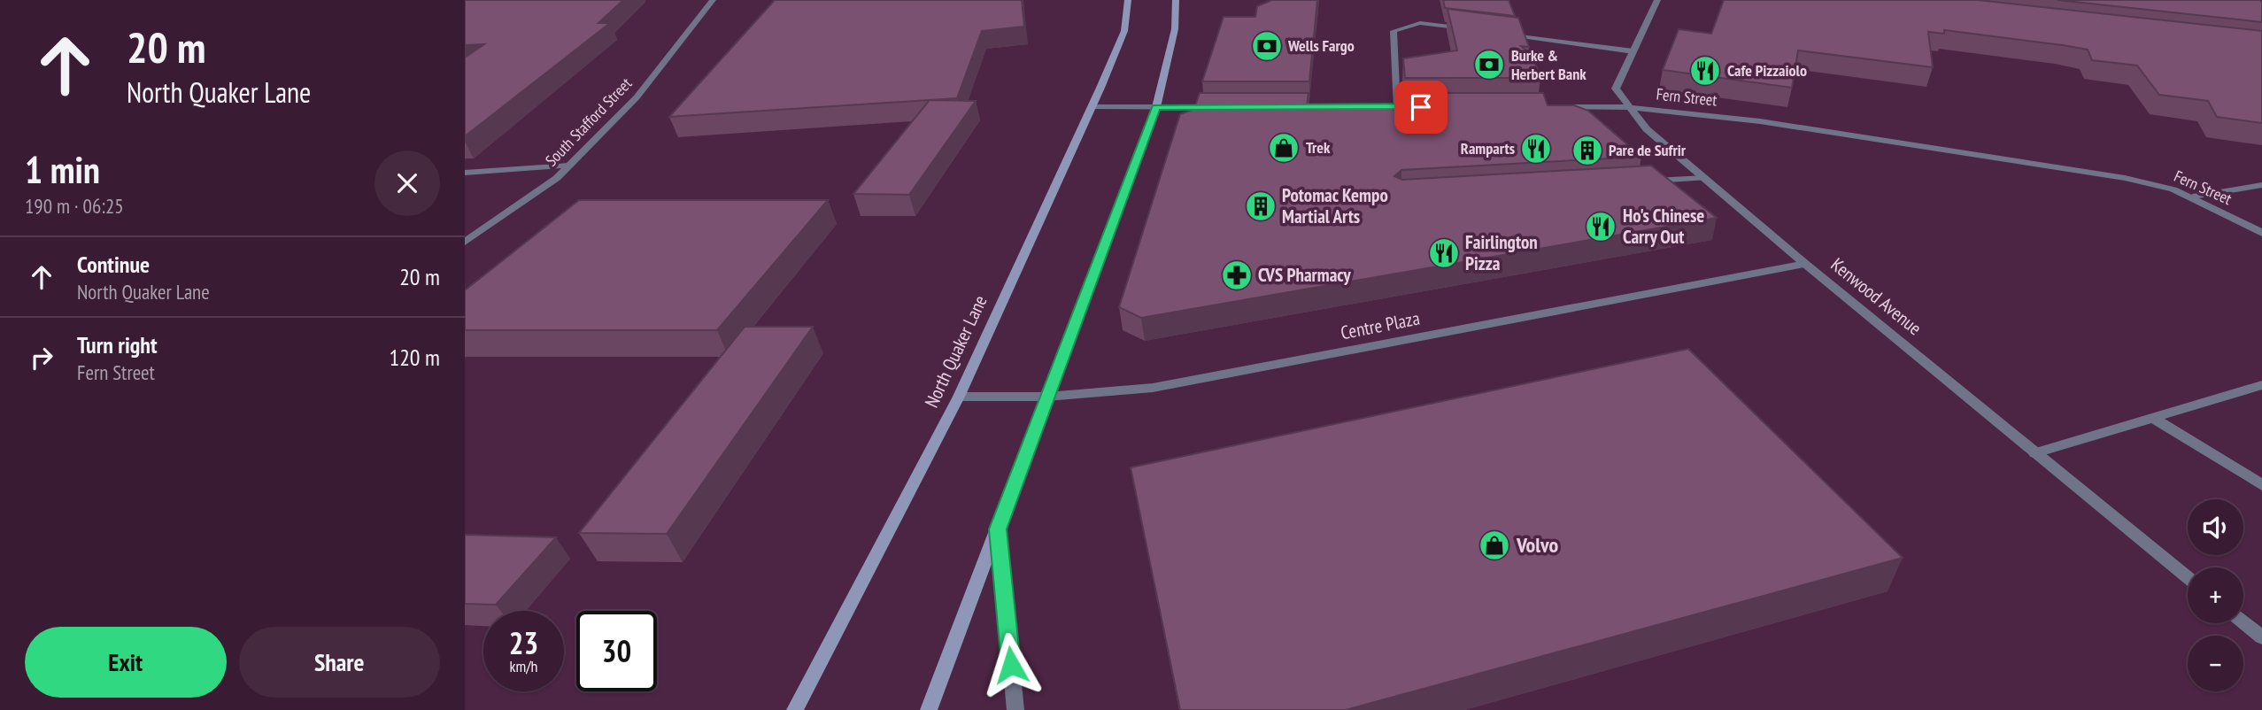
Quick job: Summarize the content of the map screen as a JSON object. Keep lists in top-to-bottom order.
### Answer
{
  "streets": {
    "main road": ["North Quaker Lane"],
    "street": [
      "Fern Street",
      "South Stafford Street",
      "Kenwood Avenue",
      "Centre Plaza"
    ]
  },
  "crossings": [
    ["Fern Street", "Kenwood Avenue"],
    ["Kenwood Avenue", "Centre Plaza"],
    ["Centre Plaza", "North Quaker Lane"]
  ],
  "places": {
    "bank": ["Wells Fargo", "Burke & Herbert Bank"],
    "restaurant": [
      "Cafe Pizzaiolo",
      "Ramparts",
      "Ho's Chinese Carry Out",
      "Fairlington Pizza"
    ],
    "shop": ["Trek", "Volvo"],
    "building": ["Pare de Sufrir", "Potomac Kempo Martial Arts"],
    "pharmacy": ["CVS Pharmacy"]
  },
  "page": {
    "turn": ["20 m", "North Quaker Lane"],
    "heading": ["1 min", "190 m · 06:25"],
    "list": [
      {
        "name": "Continue",
        "note": "North Quaker Lane",
        "value": "20 m"
      },
      {
        "name": "Turn right",
        "note": "Fern Street",
        "value": "120 m"
      }
    ],
    "map_buttons": ["+", "−"],
    "speed": "23 km/h",
    "limit": "30",
    "buttons": ["Exit", "Share"]
  }
}
